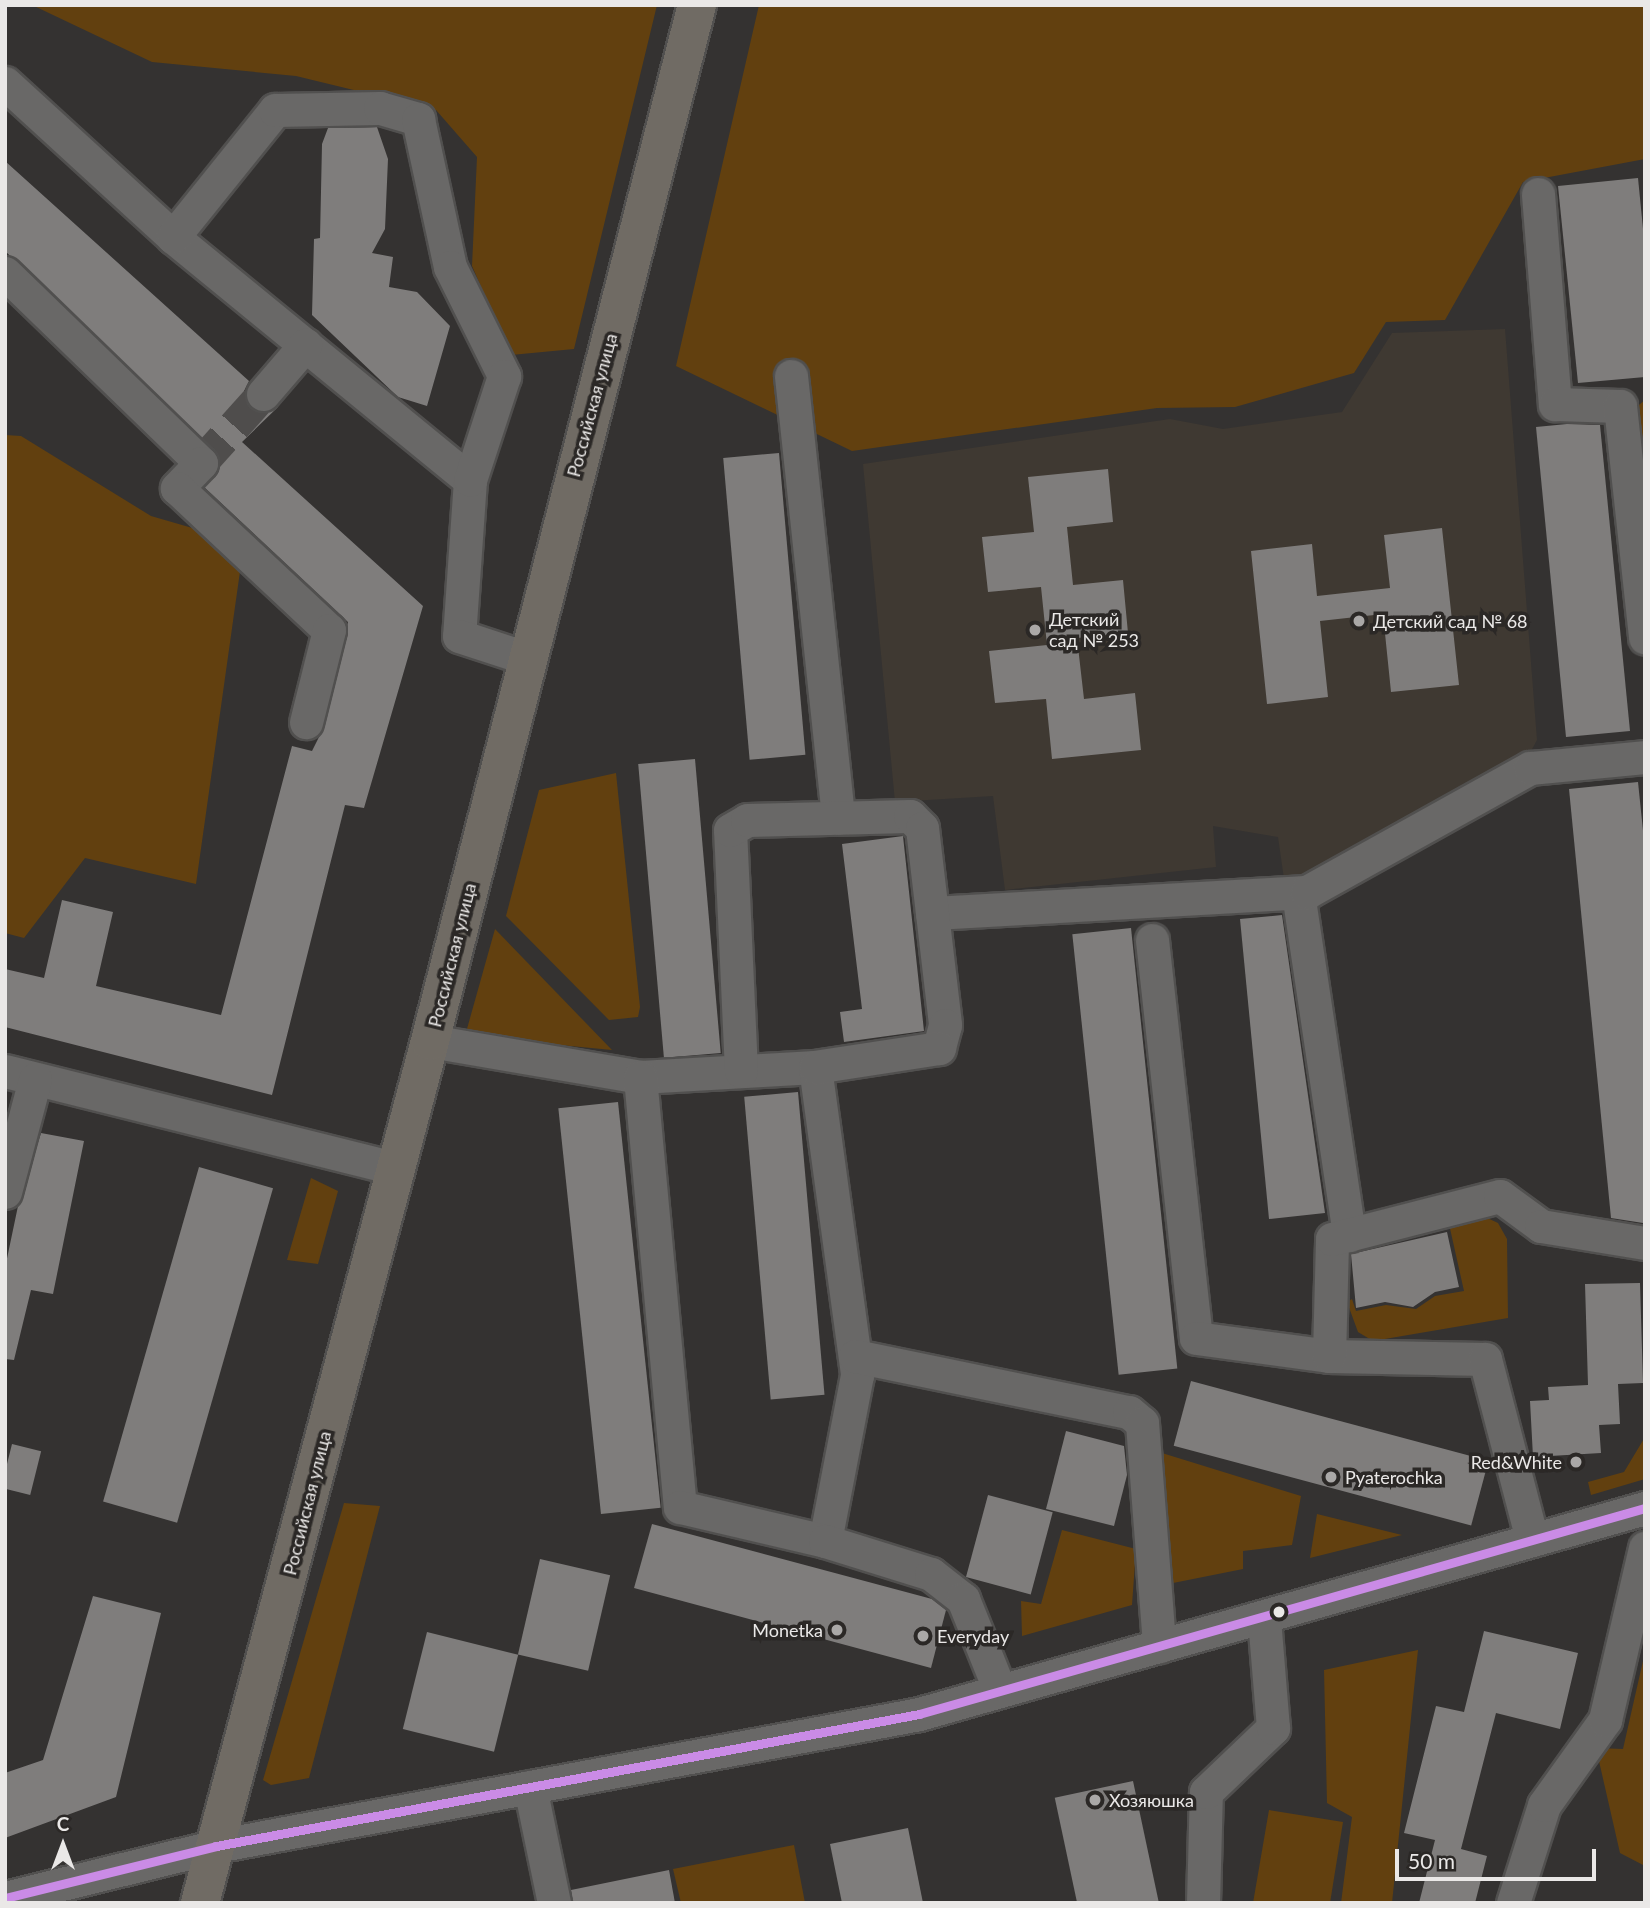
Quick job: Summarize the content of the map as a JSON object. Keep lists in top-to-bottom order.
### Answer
{
  "streets": {
    "main road": ["Российская улица"]
  },
  "places": [
    "Детский сад № 68",
    "Детский сад № 253",
    "Red&White",
    "Pyaterochka",
    "Monetka",
    "Everyday",
    "Хозяюшка"
  ],
  "scale_bar": "50 m",
  "north": "top"
}
